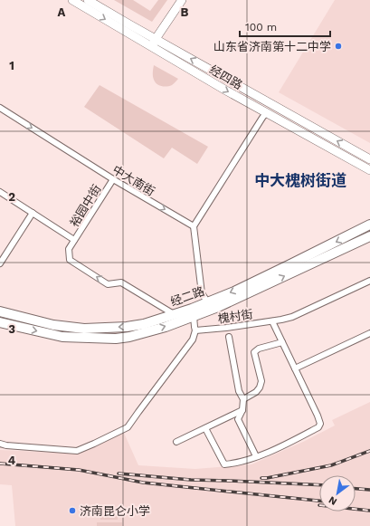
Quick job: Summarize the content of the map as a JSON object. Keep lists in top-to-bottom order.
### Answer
{
  "streets": {
    "main road": ["经四路", "经二路"],
    "street": ["中大南街", "裕园中街", "槐村街"]
  },
  "crossings": [
    ["中大南街", "裕园中街"]
  ],
  "one_way": ["中大南街"],
  "districts": ["中大槐树街道"],
  "places": ["山东省济南第十二中学", "济南昆仑小学"],
  "scale_bar": "100 m",
  "north": "bottom left",
  "grid": {
    "columns": ["A", "B"],
    "rows": [
      "1",
      "2",
      "3",
      "4"
    ]
  }
}
